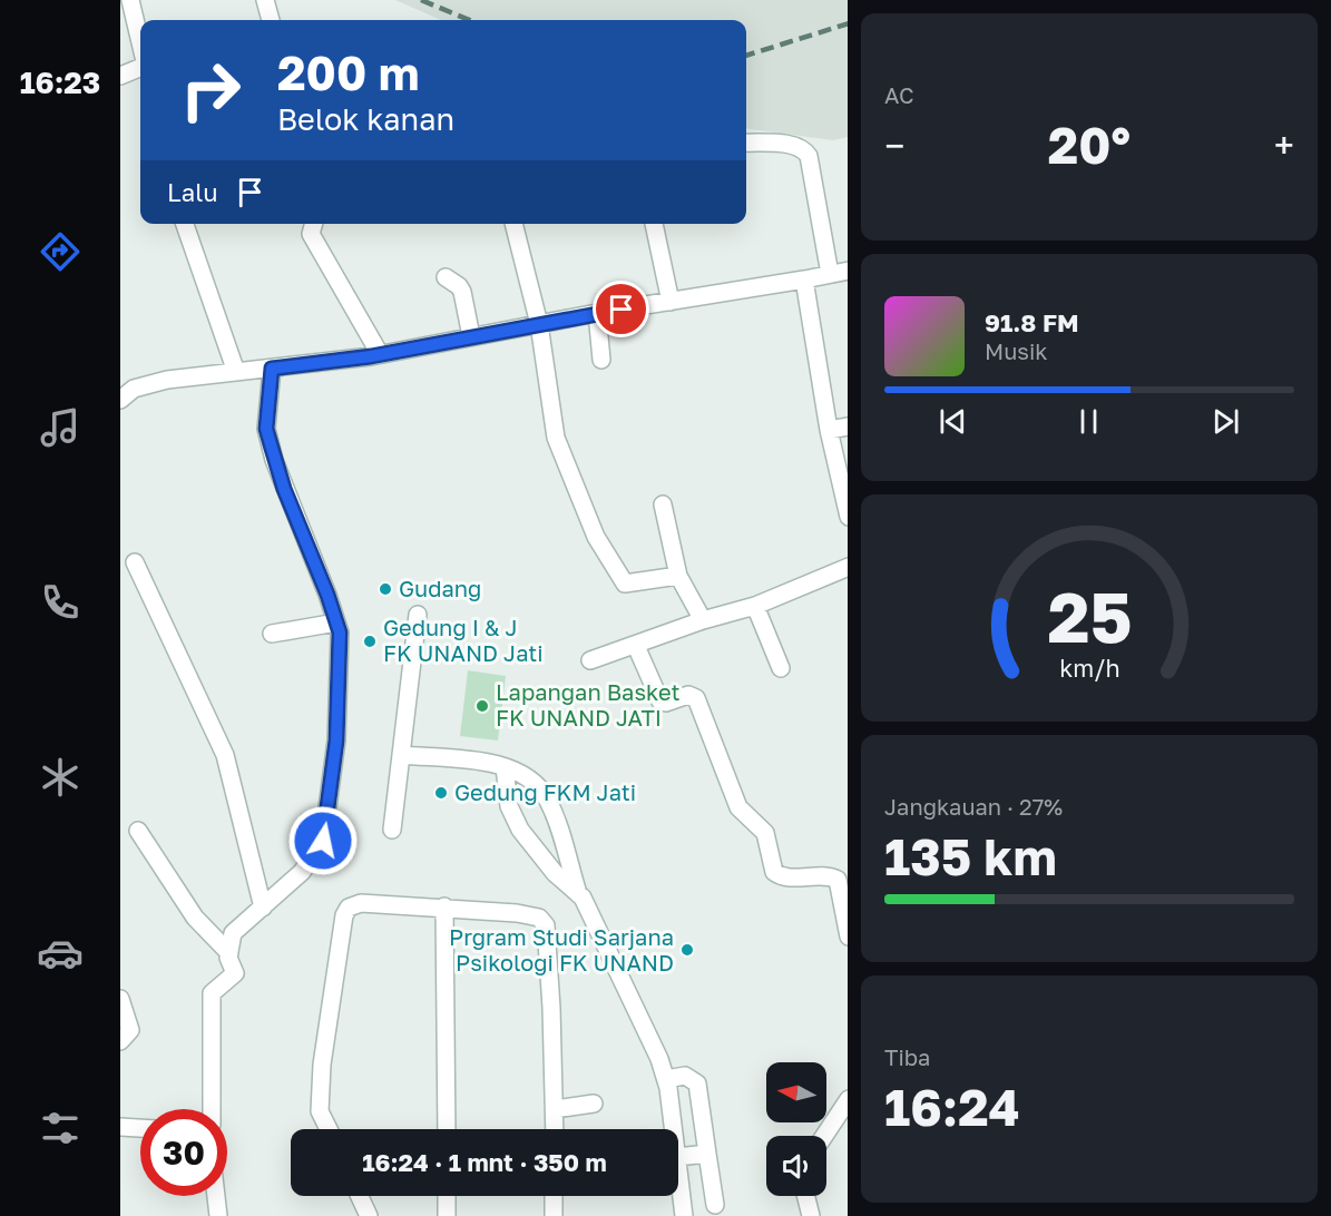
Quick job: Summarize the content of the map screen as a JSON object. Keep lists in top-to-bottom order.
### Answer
{
  "places": [
    "Gudang",
    "Gedung I & J FK UNAND Jati",
    "Lapangan Basket FK UNAND JATI",
    "Gedung FKM Jati",
    "Prgram Studi Sarjana Psikologi FK UNAND"
  ],
  "north": "left",
  "page": {
    "tabs": "16:23",
    "tile": [
      "AC",
      ["Jangkauan · 27%", "135 km"],
      ["Tiba", "16:24"]
    ],
    "turn": ["200 m", "Belok kanan"],
    "heat": ["−", "20°", "+"],
    "then": "Lalu",
    "song": ["91.8 FM", "Musik"],
    "limit": "30",
    "trip": "16:24 · 1 mnt · 350 m",
    "gauge": ["25", "km/h"]
  }
}
